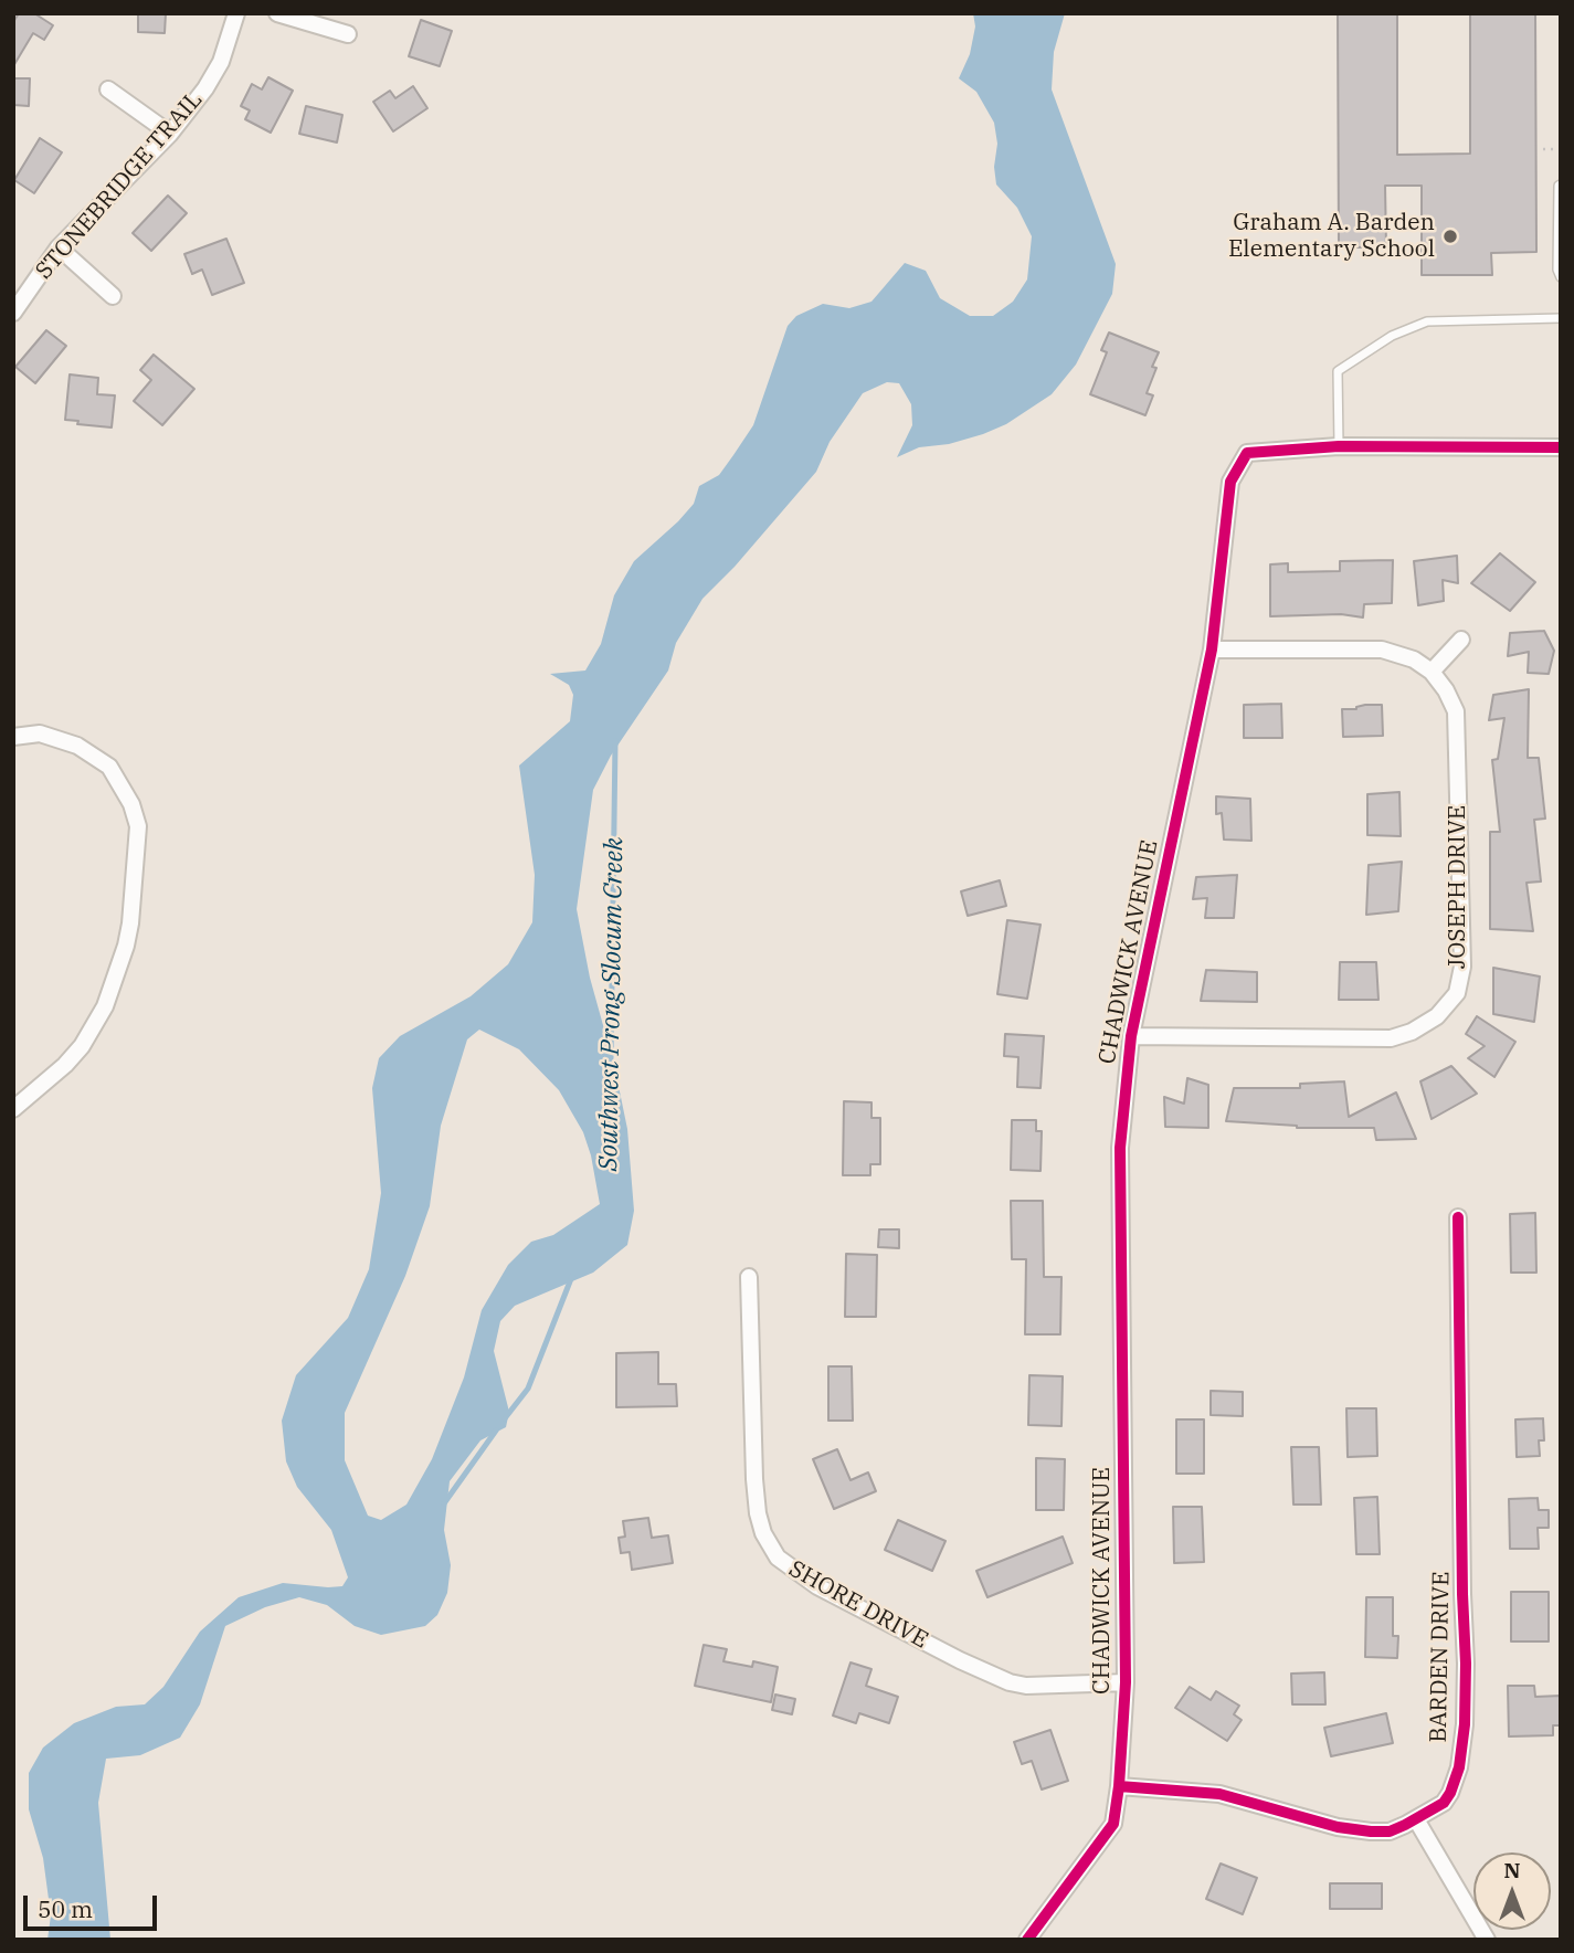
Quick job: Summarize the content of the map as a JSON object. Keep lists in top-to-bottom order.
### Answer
{
  "streets": {
    "street": [
      "STONEBRIDGE TRAIL",
      "JOSEPH DRIVE",
      "CHADWICK AVENUE",
      "SHORE DRIVE",
      "BARDEN DRIVE"
    ]
  },
  "crossings": [
    ["JOSEPH DRIVE", "CHADWICK AVENUE"],
    ["CHADWICK AVENUE", "SHORE DRIVE"],
    ["CHADWICK AVENUE", "BARDEN DRIVE"]
  ],
  "water": ["Southwest Prong Slocum Creek"],
  "places": ["Graham A. Barden Elementary School"],
  "scale_bar": "50 m",
  "north": "top"
}
